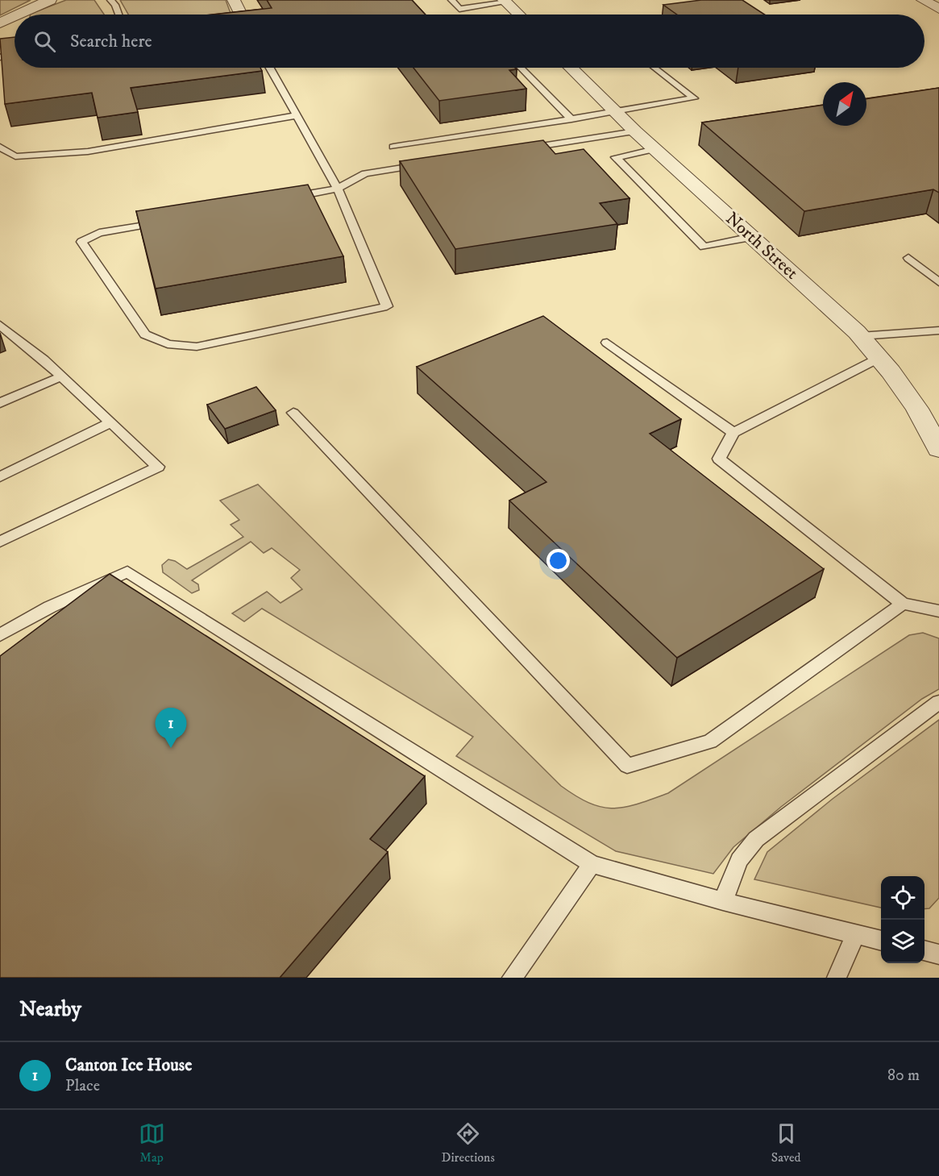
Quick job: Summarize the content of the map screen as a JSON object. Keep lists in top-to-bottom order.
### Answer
{
  "streets": {
    "street": ["North Street"]
  },
  "north": "top right",
  "page": {
    "search": "Search here",
    "pins": "1",
    "heading": "Nearby",
    "list": [
      {
        "mark": "1",
        "name": "Canton Ice House",
        "note": "Place",
        "value": "80 m"
      }
    ],
    "nav": ["Map", "Directions", "Saved"]
  }
}
